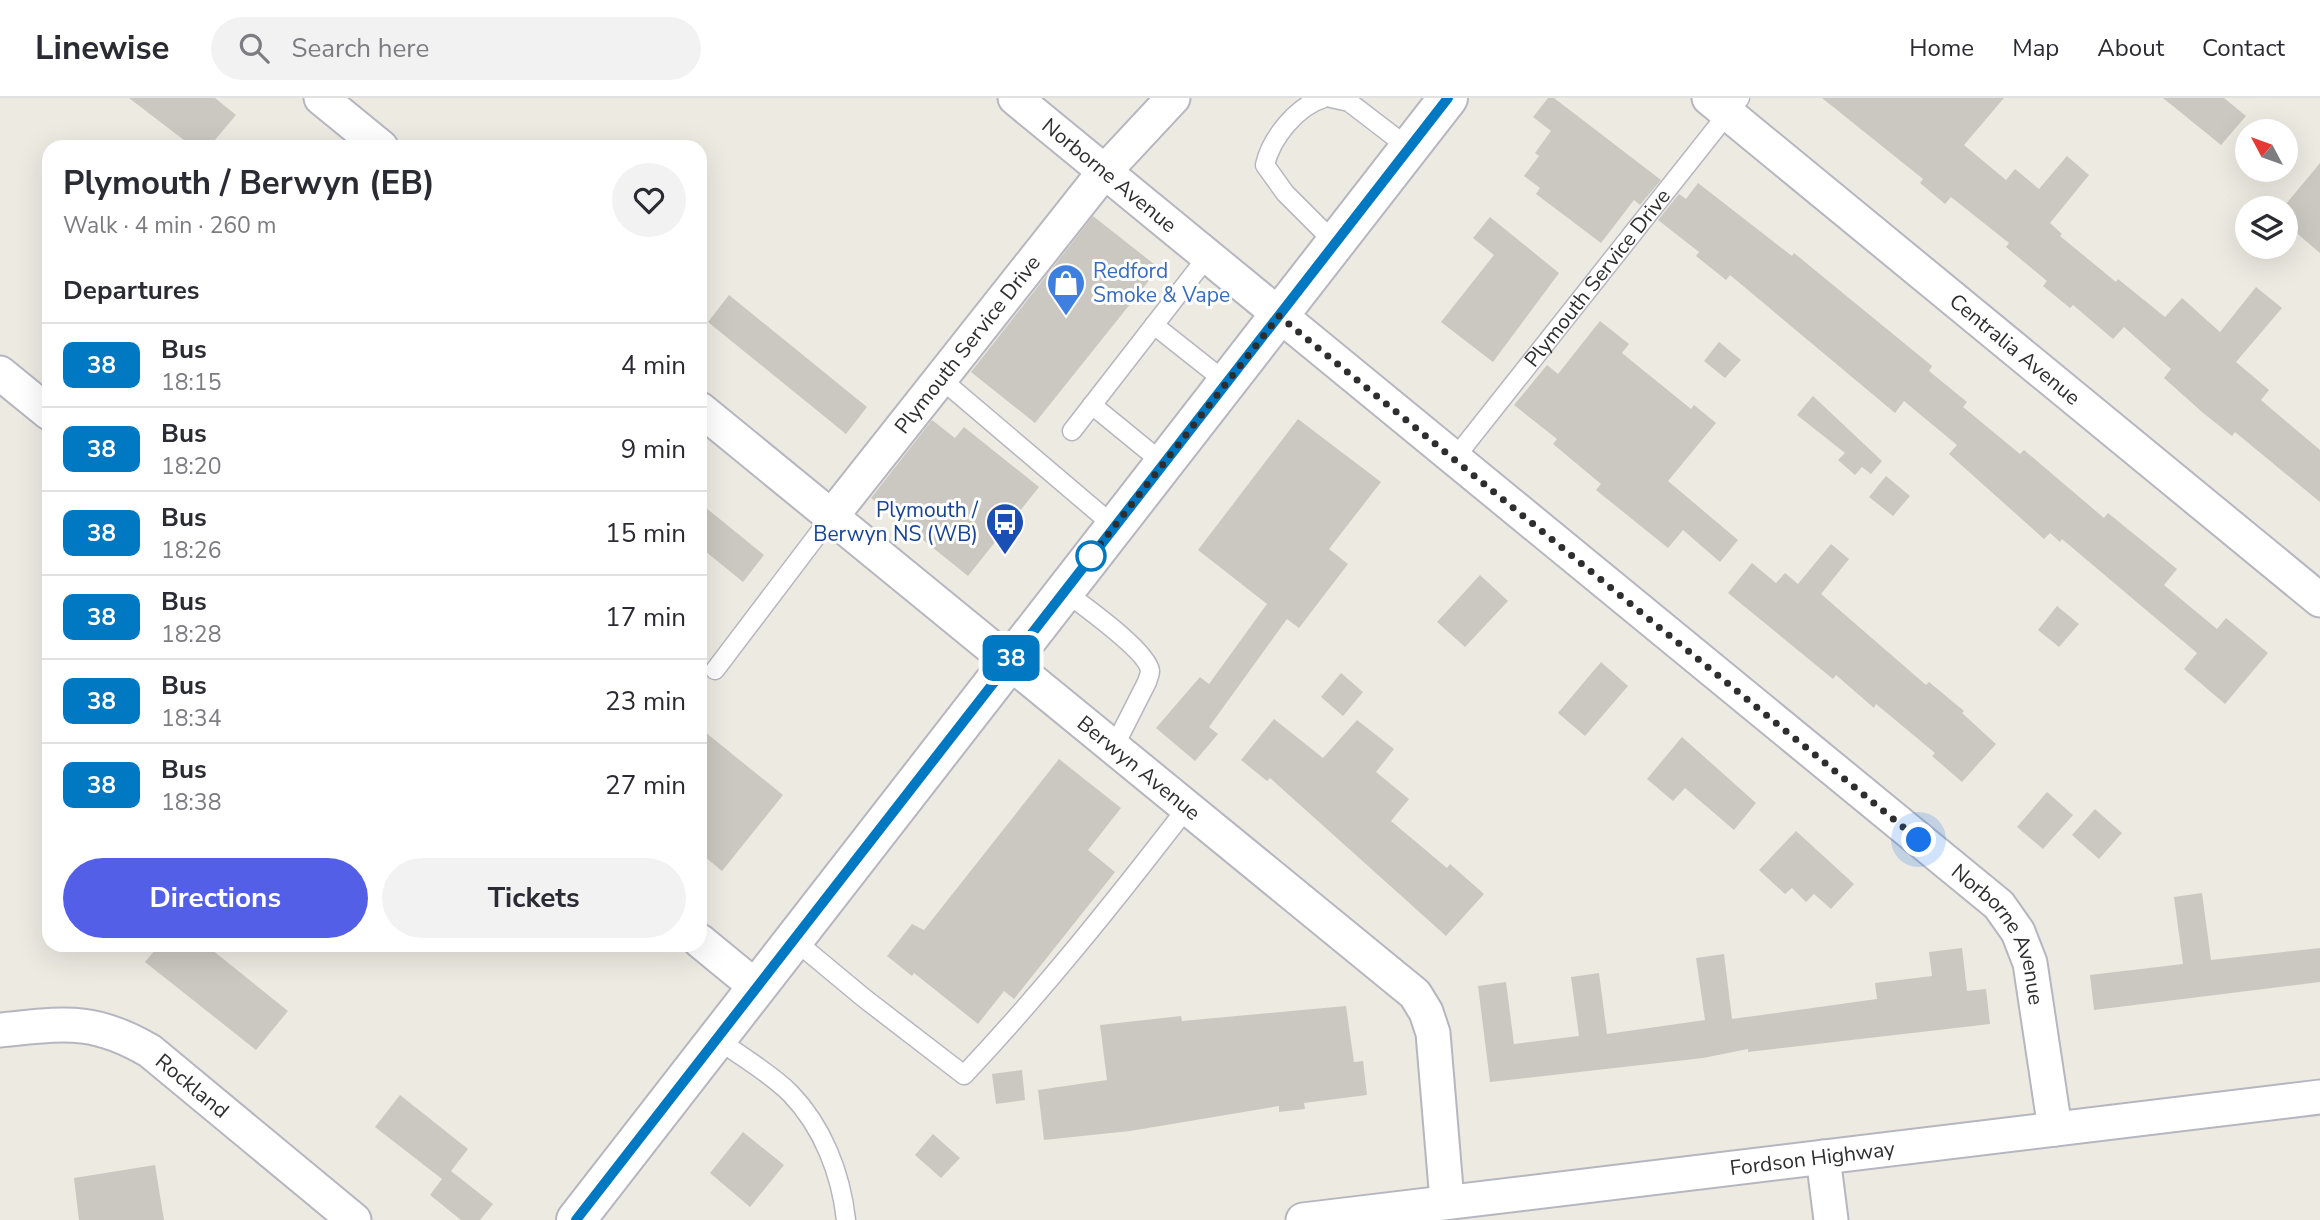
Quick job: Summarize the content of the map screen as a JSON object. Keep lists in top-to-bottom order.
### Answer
{
  "streets": {
    "street": [
      "Norborne Avenue",
      "Plymouth Service Drive",
      "Centralia Avenue",
      "Berwyn Avenue",
      "Rockland",
      "Fordson Highway"
    ]
  },
  "crossings": [
    ["Norborne Avenue", "Plymouth Service Drive"],
    ["Norborne Avenue", "Fordson Highway"],
    ["Plymouth Service Drive", "Centralia Avenue"],
    ["Plymouth Service Drive", "Berwyn Avenue"],
    ["Berwyn Avenue", "Fordson Highway"]
  ],
  "places": {
    "shop": ["Redford Smoke & Vape"],
    "bus stop": ["Plymouth / Berwyn NS (WB)"]
  },
  "lines": ["bus line 38"],
  "north": "top left",
  "page": {
    "header": "Linewise",
    "search": "Search here",
    "nav": [
      "Home",
      "Map",
      "About",
      "Contact"
    ],
    "on_map": "38",
    "heading": [
      ["Plymouth / Berwyn (EB)", "Walk · 4 min · 260 m"],
      "Departures"
    ],
    "list": [
      {
        "mark": "38",
        "name": "Bus",
        "note": "18:15",
        "value": "4 min"
      },
      {
        "mark": "38",
        "name": "Bus",
        "note": "18:20",
        "value": "9 min"
      },
      {
        "mark": "38",
        "name": "Bus",
        "note": "18:26",
        "value": "15 min"
      },
      {
        "mark": "38",
        "name": "Bus",
        "note": "18:28",
        "value": "17 min"
      },
      {
        "mark": "38",
        "name": "Bus",
        "note": "18:34",
        "value": "23 min"
      },
      {
        "mark": "38",
        "name": "Bus",
        "note": "18:38",
        "value": "27 min"
      }
    ],
    "buttons": ["Directions", "Tickets"]
  }
}
